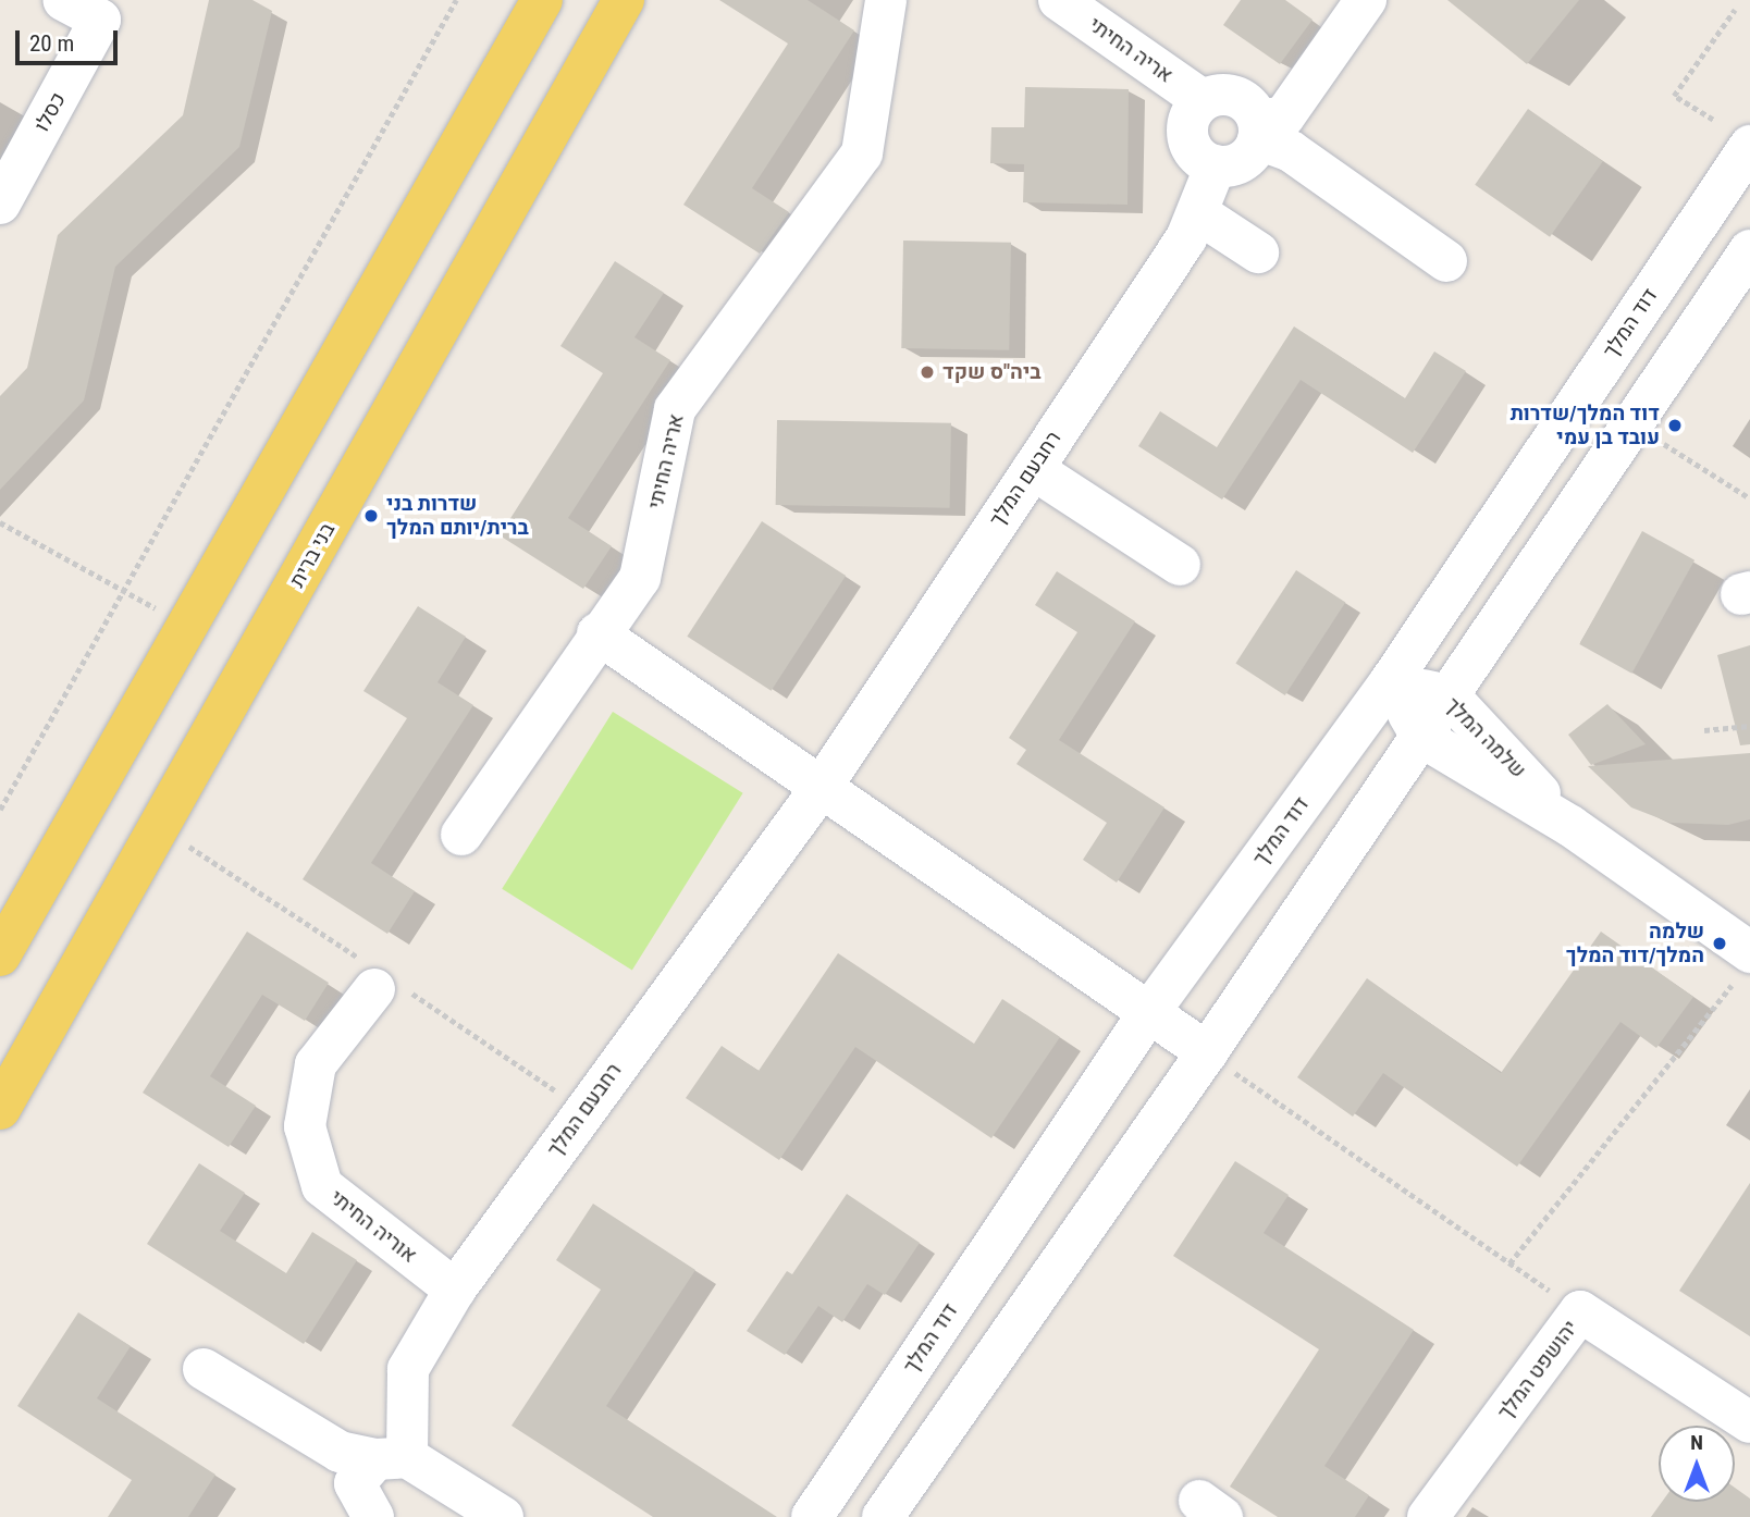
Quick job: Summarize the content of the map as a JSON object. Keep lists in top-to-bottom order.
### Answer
{
  "streets": {
    "main road": ["בני ברית"],
    "street": [
      "אריה החיתי",
      "כסלו",
      "דוד המלך",
      "רחבעם המלך",
      "שלמה המלך",
      "אוריה החיתי",
      "יהושפט המלך"
    ]
  },
  "crossings": [
    ["אריה החיתי", "רחבעם המלך"],
    ["דוד המלך", "שלמה המלך"],
    ["רחבעם המלך", "אוריה החיתי"]
  ],
  "places": [
    "ביה\"ס שקד",
    "דוד המלך/שדרות עובד בן עמי",
    "שדרות בני ברית/יותם המלך",
    "שלמה המלך/דוד המלך"
  ],
  "scale_bar": "20 m",
  "north": "top"
}
